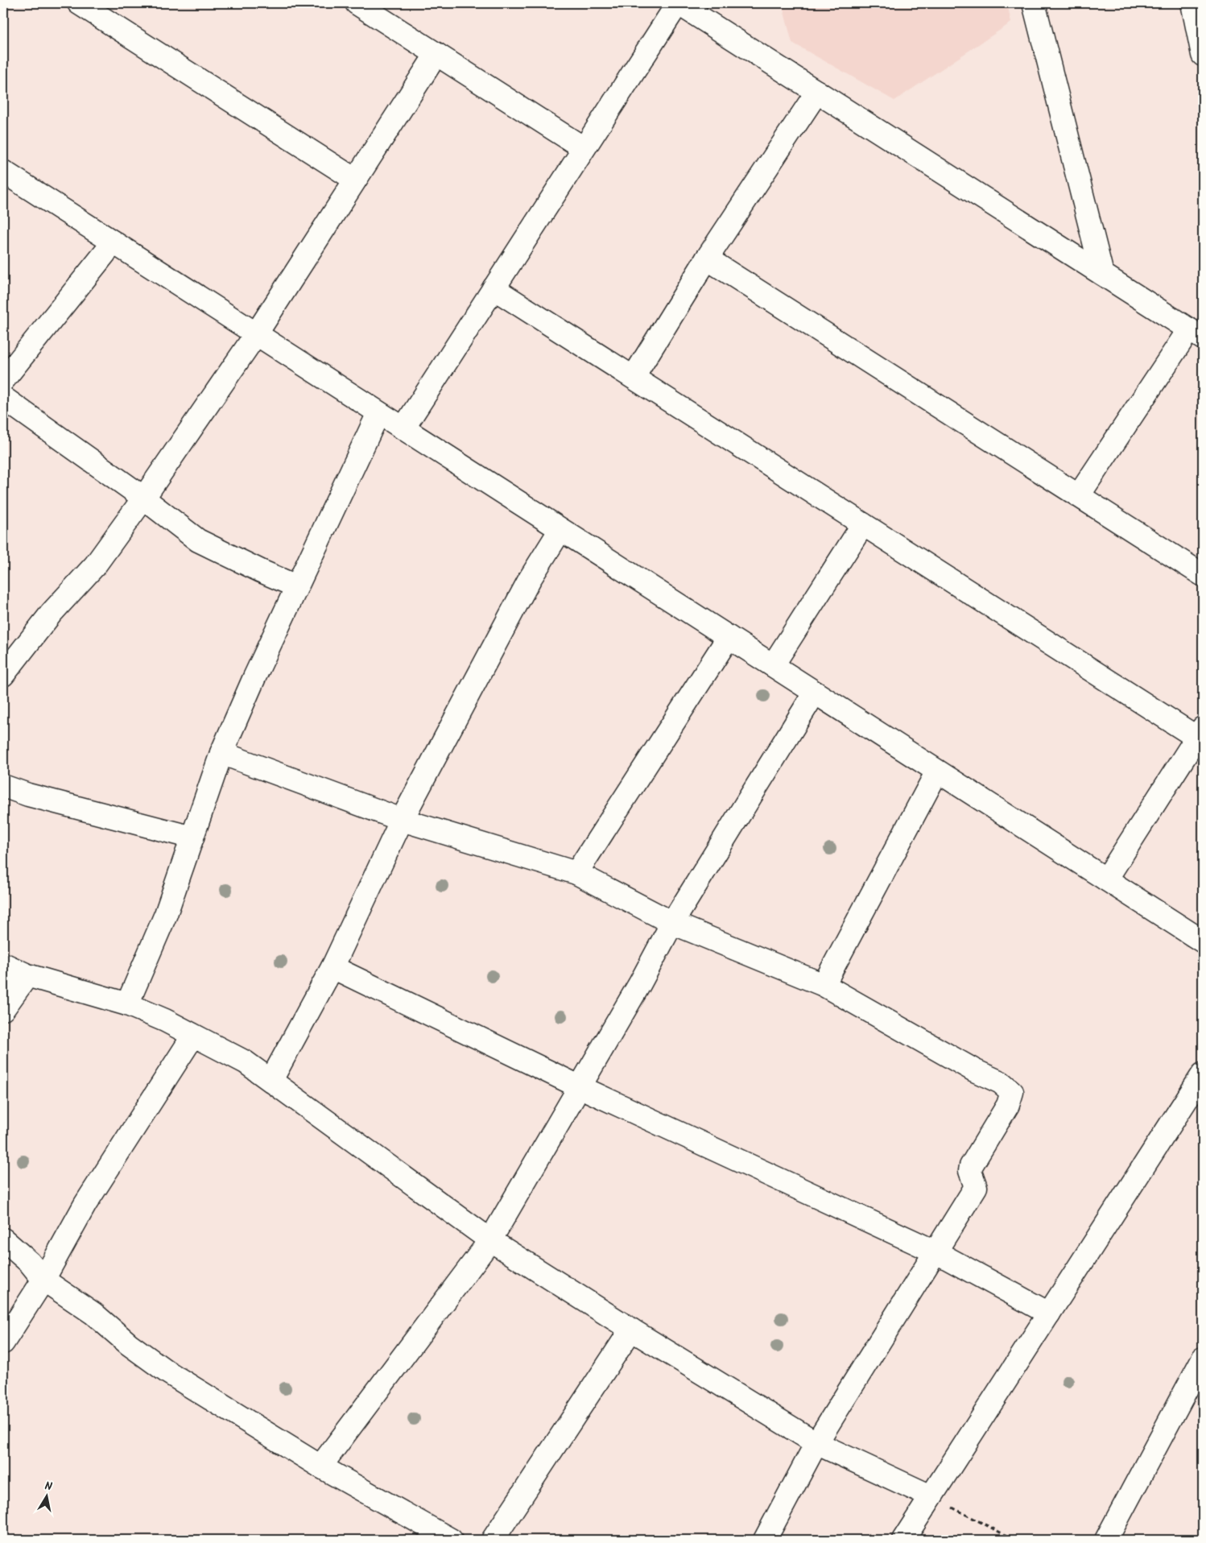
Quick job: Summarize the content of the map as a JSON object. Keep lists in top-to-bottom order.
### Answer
{
  "north": "top"
}
